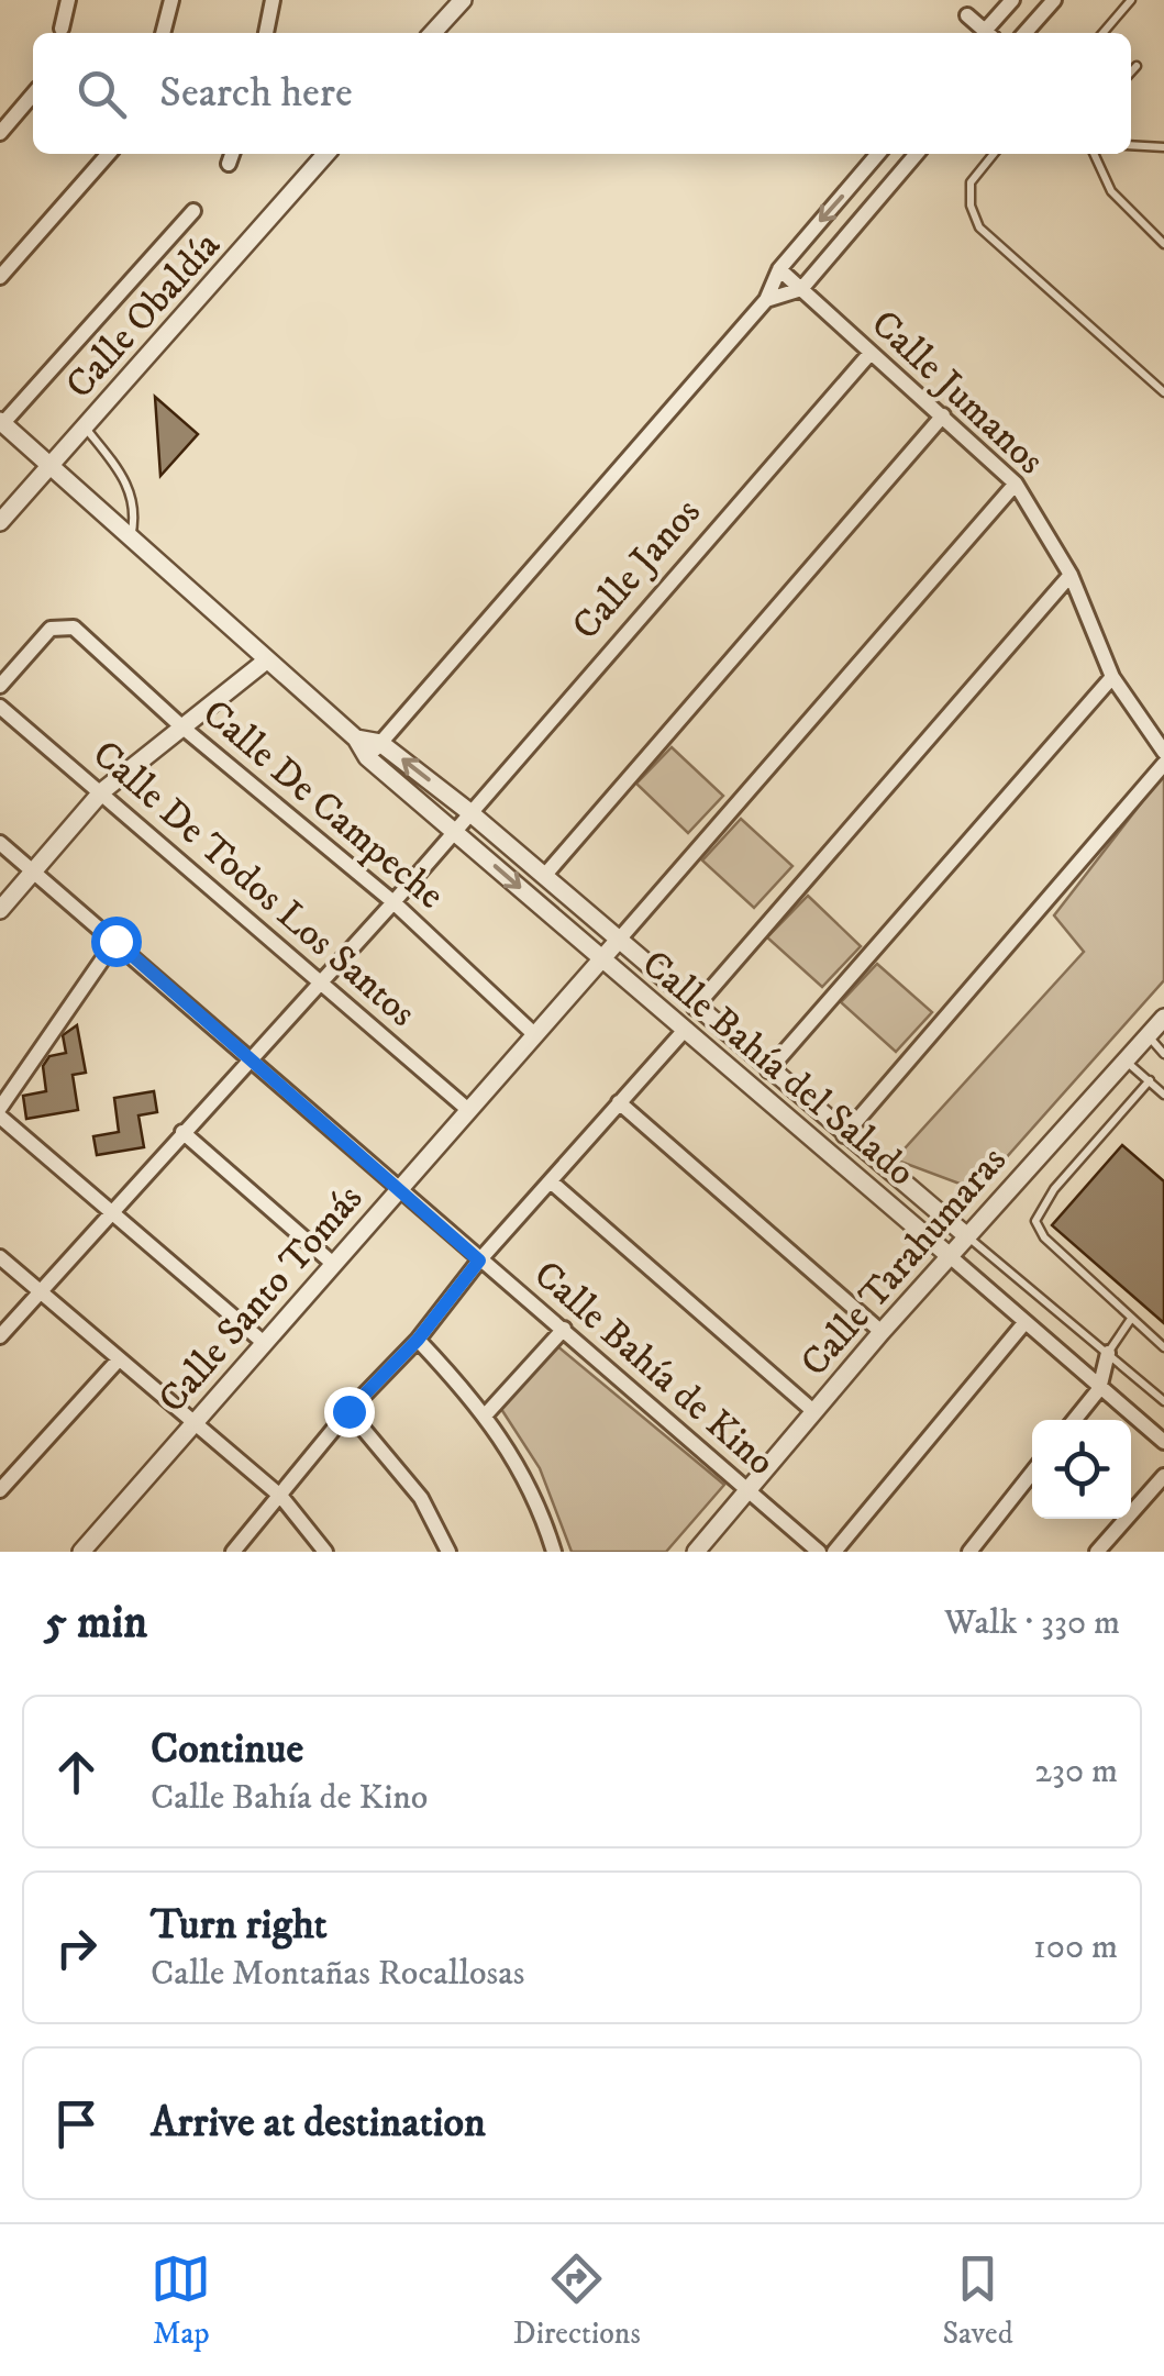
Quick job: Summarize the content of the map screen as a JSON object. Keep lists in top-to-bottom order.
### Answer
{
  "streets": {
    "street": [
      "Calle Obaldía",
      "Calle Jumanos",
      "Calle Janos",
      "Calle De Campeche",
      "Calle De Todos Los Santos",
      "Calle Bahía del Salado",
      "Calle Tarahumaras",
      "Calle Santo Tomás",
      "Calle Bahía de Kino"
    ]
  },
  "crossings": [
    ["Calle Obaldía", "Calle Bahía del Salado"],
    ["Calle Jumanos", "Calle Janos"],
    ["Calle Janos", "Calle De Campeche"],
    ["Calle Janos", "Calle De Todos Los Santos"],
    ["Calle Janos", "Calle Bahía del Salado"],
    ["Calle Janos", "Calle Bahía de Kino"],
    ["Calle De Campeche", "Calle Santo Tomás"],
    ["Calle De Todos Los Santos", "Calle Santo Tomás"],
    ["Calle Bahía del Salado", "Calle Tarahumaras"],
    ["Calle Bahía del Salado", "Calle Santo Tomás"],
    ["Calle Tarahumaras", "Calle Bahía de Kino"],
    ["Calle Santo Tomás", "Calle Bahía de Kino"]
  ],
  "page": {
    "search": "Search here",
    "heading": ["5 min", "Walk · 330 m"],
    "list": [
      ["Continue", "Calle Bahía de Kino", "230 m"],
      ["Turn right", "Calle Montañas Rocallosas", "100 m"],
      "Arrive at destination"
    ],
    "nav": ["Map", "Directions", "Saved"]
  }
}
